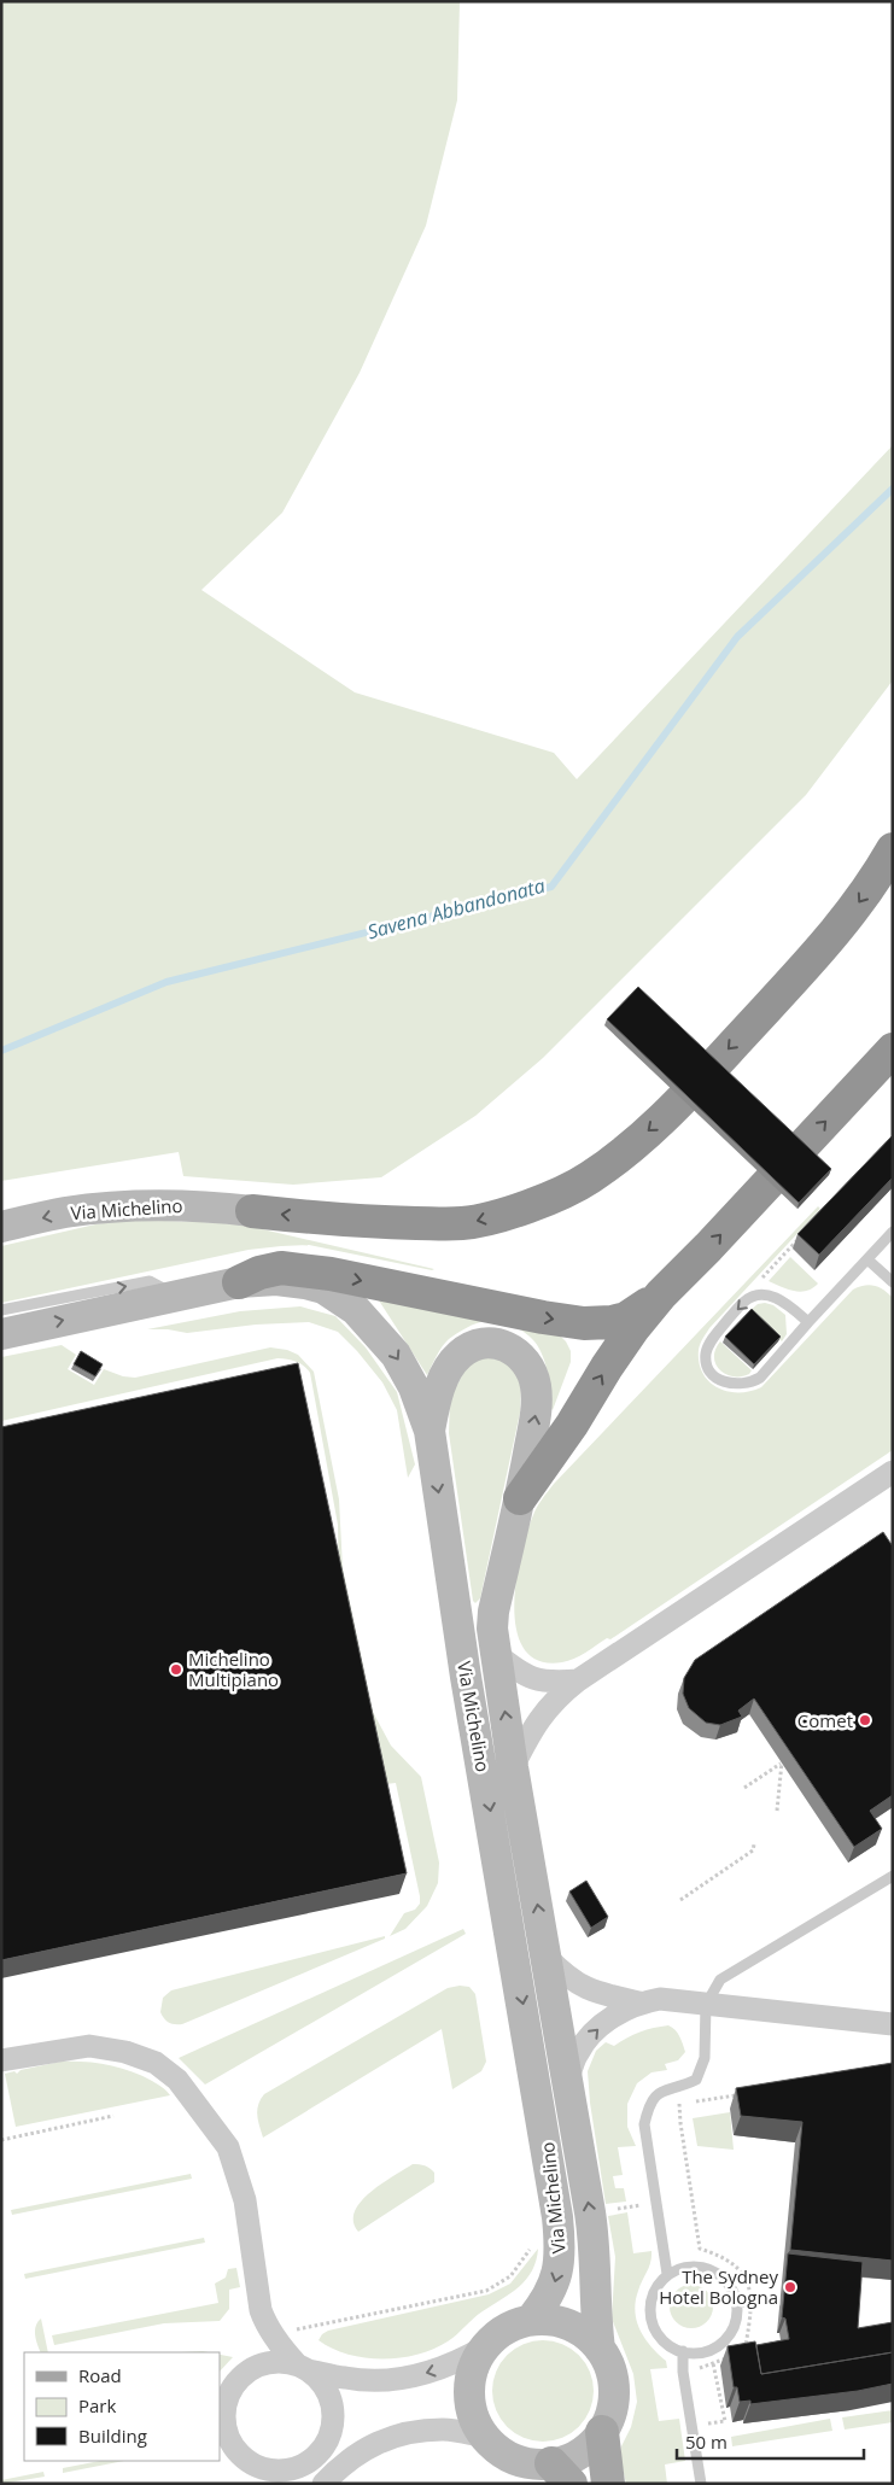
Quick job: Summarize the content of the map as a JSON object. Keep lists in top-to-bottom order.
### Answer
{
  "streets": {
    "street": ["Via Michelino"]
  },
  "water": ["Savena Abbandonata"],
  "places": ["Michelino Multipiano", "Comet", "The Sydney Hotel Bologna"],
  "legend": ["Road", "Park", "Building"],
  "scale_bar": "50 m"
}
